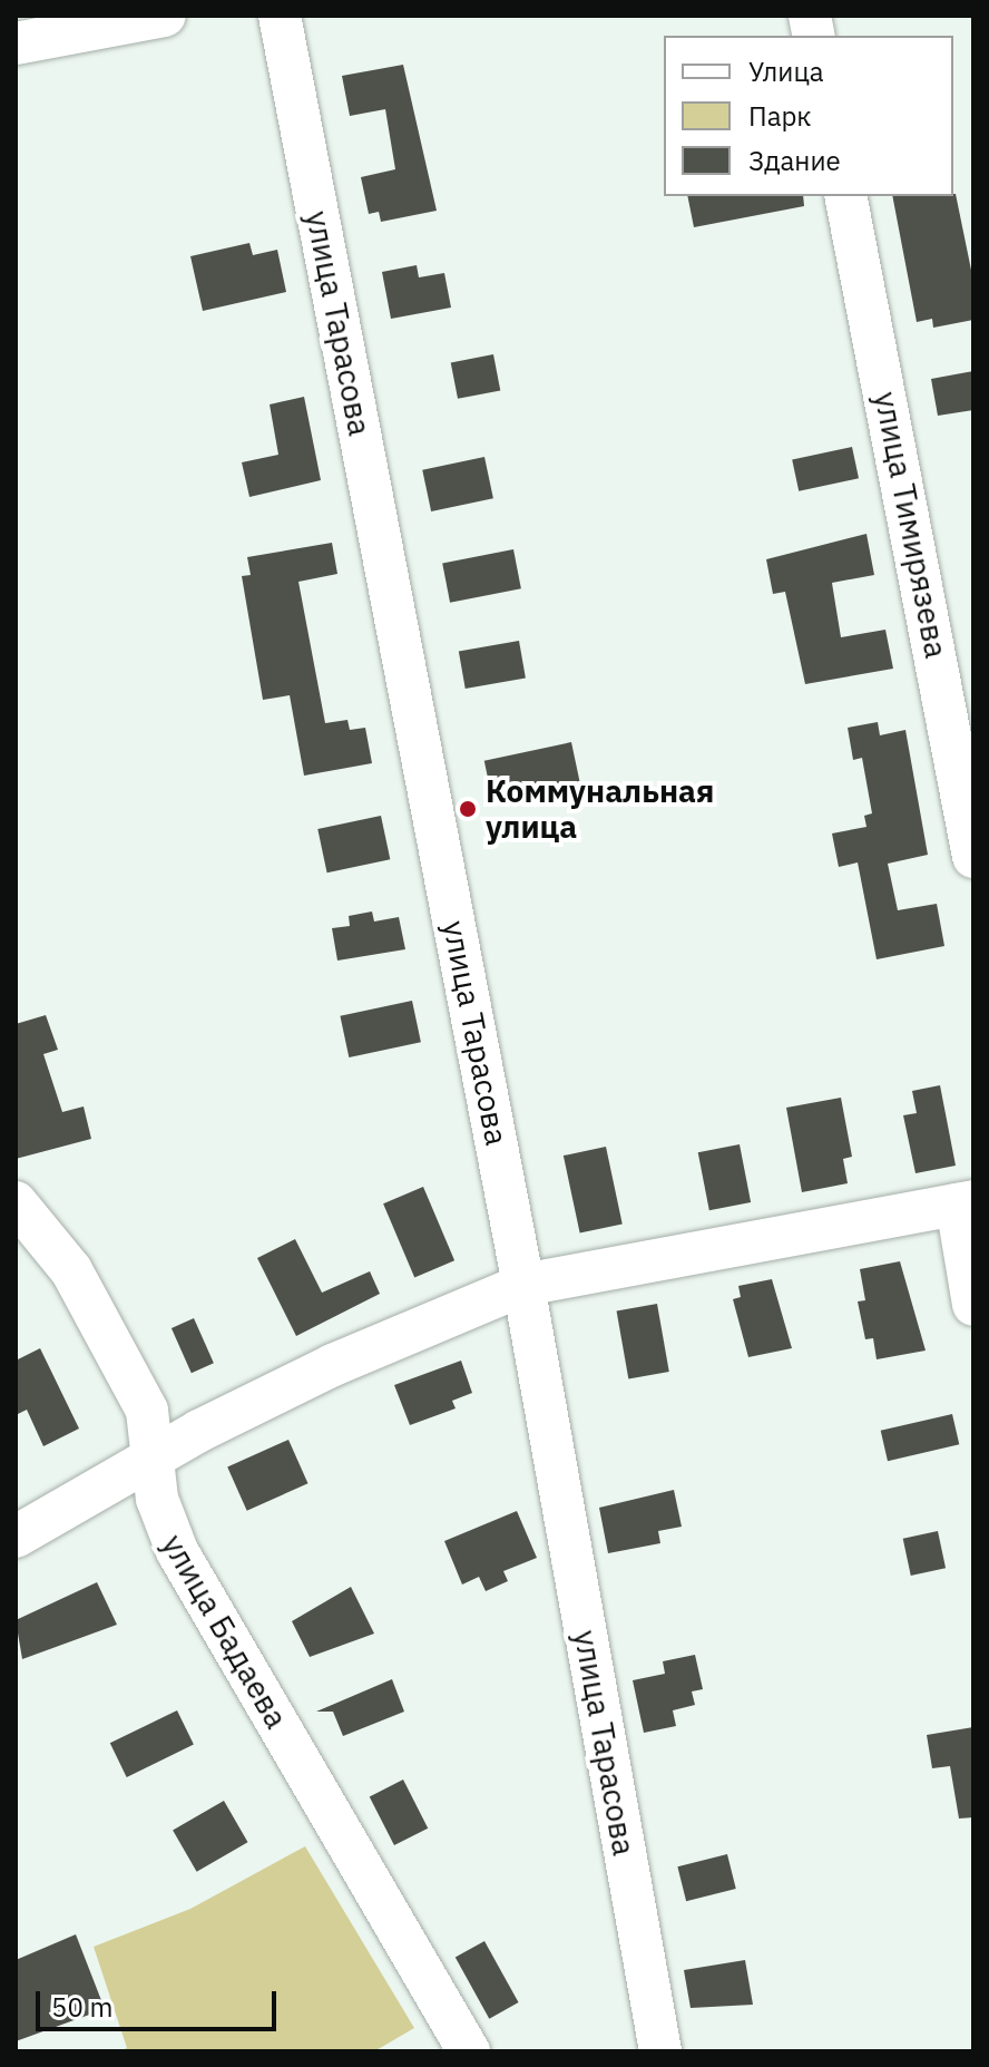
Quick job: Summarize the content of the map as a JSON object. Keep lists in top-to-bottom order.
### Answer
{
  "streets": {
    "street": ["улица Тарасова", "улица Тимирязева", "улица Бадаева"]
  },
  "places": ["Коммунальная улица"],
  "legend": ["Улица", "Парк", "Здание"],
  "scale_bar": "50 m"
}
